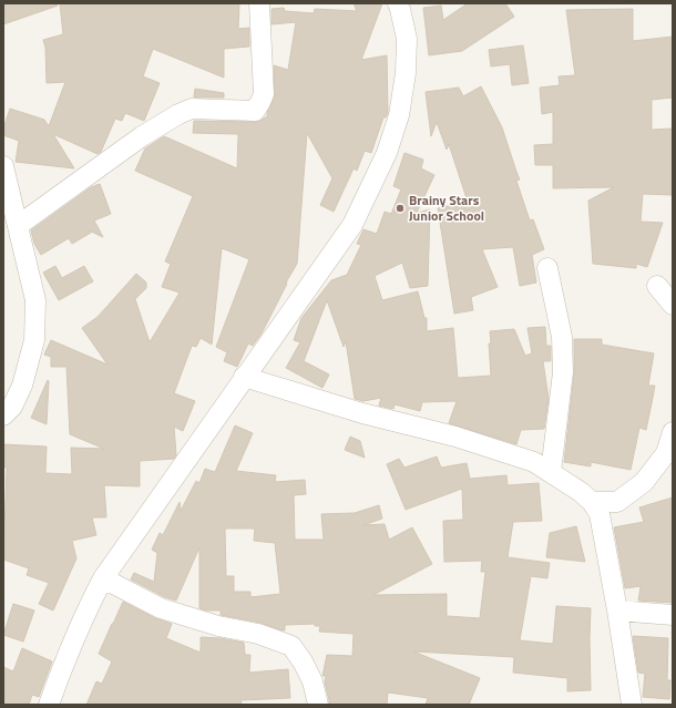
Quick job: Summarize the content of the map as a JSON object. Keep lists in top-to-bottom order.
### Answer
{
  "places": ["Brainy Stars Junior School"]
}
